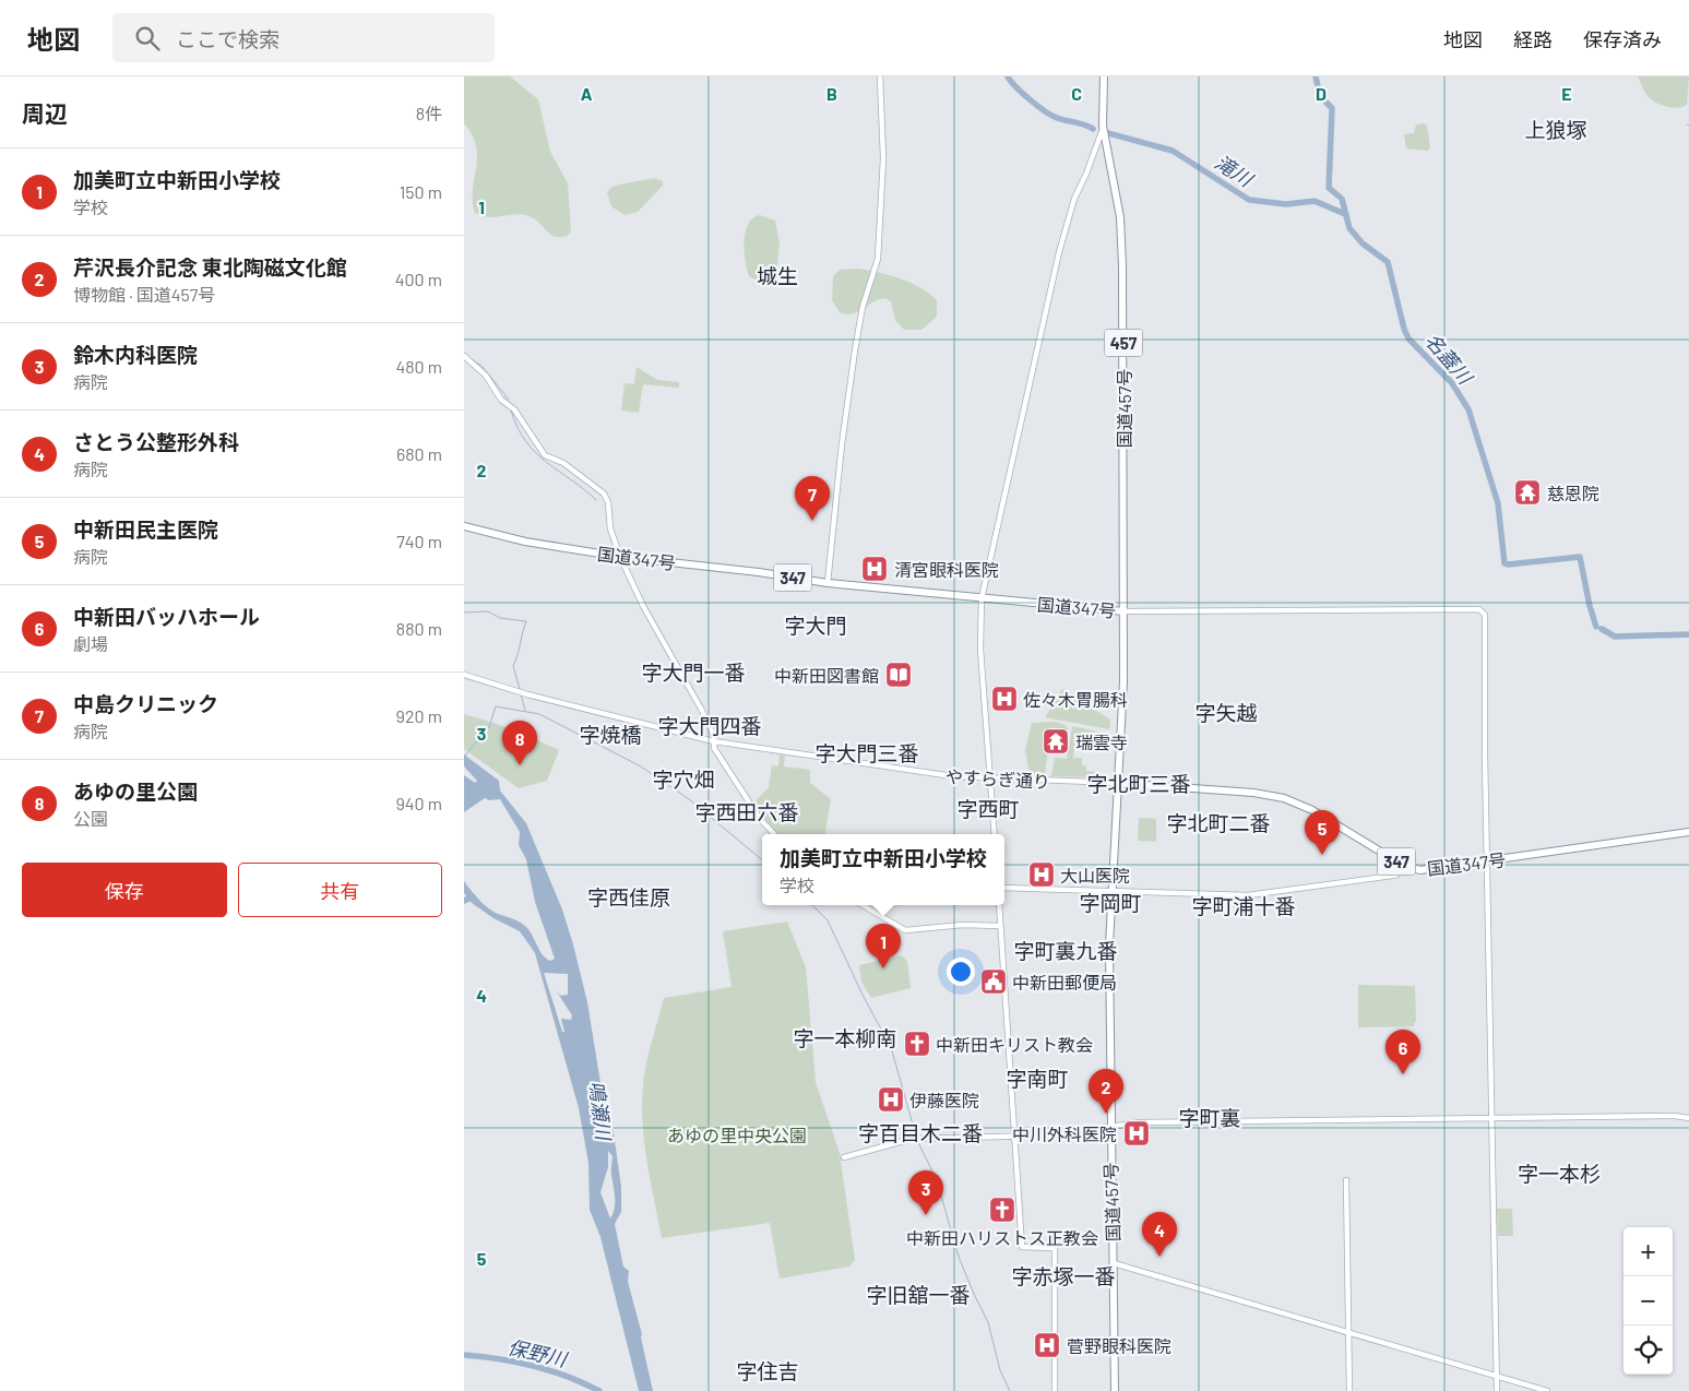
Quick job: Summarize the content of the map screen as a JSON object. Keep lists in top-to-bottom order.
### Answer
{
  "streets": {
    "highway": [
      "457",
      "国道457号",
      "国道347号",
      "347"
    ],
    "street": ["やすらぎ通り"]
  },
  "crossings": [
    ["国道457号", "国道347号"],
    ["国道457号", "やすらぎ通り"],
    ["国道347号", "やすらぎ通り"]
  ],
  "districts": [
    "上狼塚",
    "城生",
    "字大門",
    "字大門一番",
    "字矢越",
    "字大門四番",
    "字焼橋",
    "字大門三番",
    "字穴畑",
    "字北町三番",
    "字西町",
    "字西田六番",
    "字北町二番",
    "字西佳原",
    "字岡町",
    "字町浦十番",
    "字町裏九番",
    "字一本柳南",
    "字南町",
    "字町裏",
    "字百目木二番",
    "字一本杉",
    "字赤塚一番",
    "字旧舘一番",
    "字住吉"
  ],
  "water": [
    "滝川",
    "名蓋川",
    "鳴瀬川",
    "保野川"
  ],
  "parks": ["あゆの里中央公園"],
  "places": {
    "temple": ["慈恩院", "瑞雲寺"],
    "hospital": [
      "清宮眼科医院",
      "佐々木胃腸科",
      "大山医院",
      "伊藤医院",
      "中川外科医院",
      "菅野眼科医院"
    ],
    "library": ["中新田図書館"],
    "public building": ["中新田郵便局"],
    "church": ["中新田キリスト教会", "中新田ハリストス正教会"]
  },
  "page": {
    "header": "地図",
    "search": "ここで検索",
    "nav": ["地図", "経路", "保存済み"],
    "heading": ["周辺", "8件"],
    "list": [
      {
        "mark": "1",
        "name": "加美町立中新田小学校",
        "note": "学校",
        "value": "150 m"
      },
      {
        "mark": "2",
        "name": "芹沢長介記念 東北陶磁文化館",
        "note": "博物館 · 国道457号",
        "value": "400 m"
      },
      {
        "mark": "3",
        "name": "鈴木内科医院",
        "note": "病院",
        "value": "480 m"
      },
      {
        "mark": "4",
        "name": "さとう公整形外科",
        "note": "病院",
        "value": "680 m"
      },
      {
        "mark": "5",
        "name": "中新田民主医院",
        "note": "病院",
        "value": "740 m"
      },
      {
        "mark": "6",
        "name": "中新田バッハホール",
        "note": "劇場",
        "value": "880 m"
      },
      {
        "mark": "7",
        "name": "中島クリニック",
        "note": "病院",
        "value": "920 m"
      },
      {
        "mark": "8",
        "name": "あゆの里公園",
        "note": "公園",
        "value": "940 m"
      }
    ],
    "pins": [
      "7",
      "8",
      "5",
      "1",
      "6",
      "2",
      "3",
      "4"
    ],
    "popup": ["加美町立中新田小学校", "学校"],
    "buttons": ["保存", "共有"],
    "map_buttons": ["+", "−"]
  },
  "grid": {
    "columns": [
      "A",
      "B",
      "C",
      "D",
      "E"
    ],
    "rows": [
      "1",
      "2",
      "3",
      "4",
      "5"
    ]
  }
}
